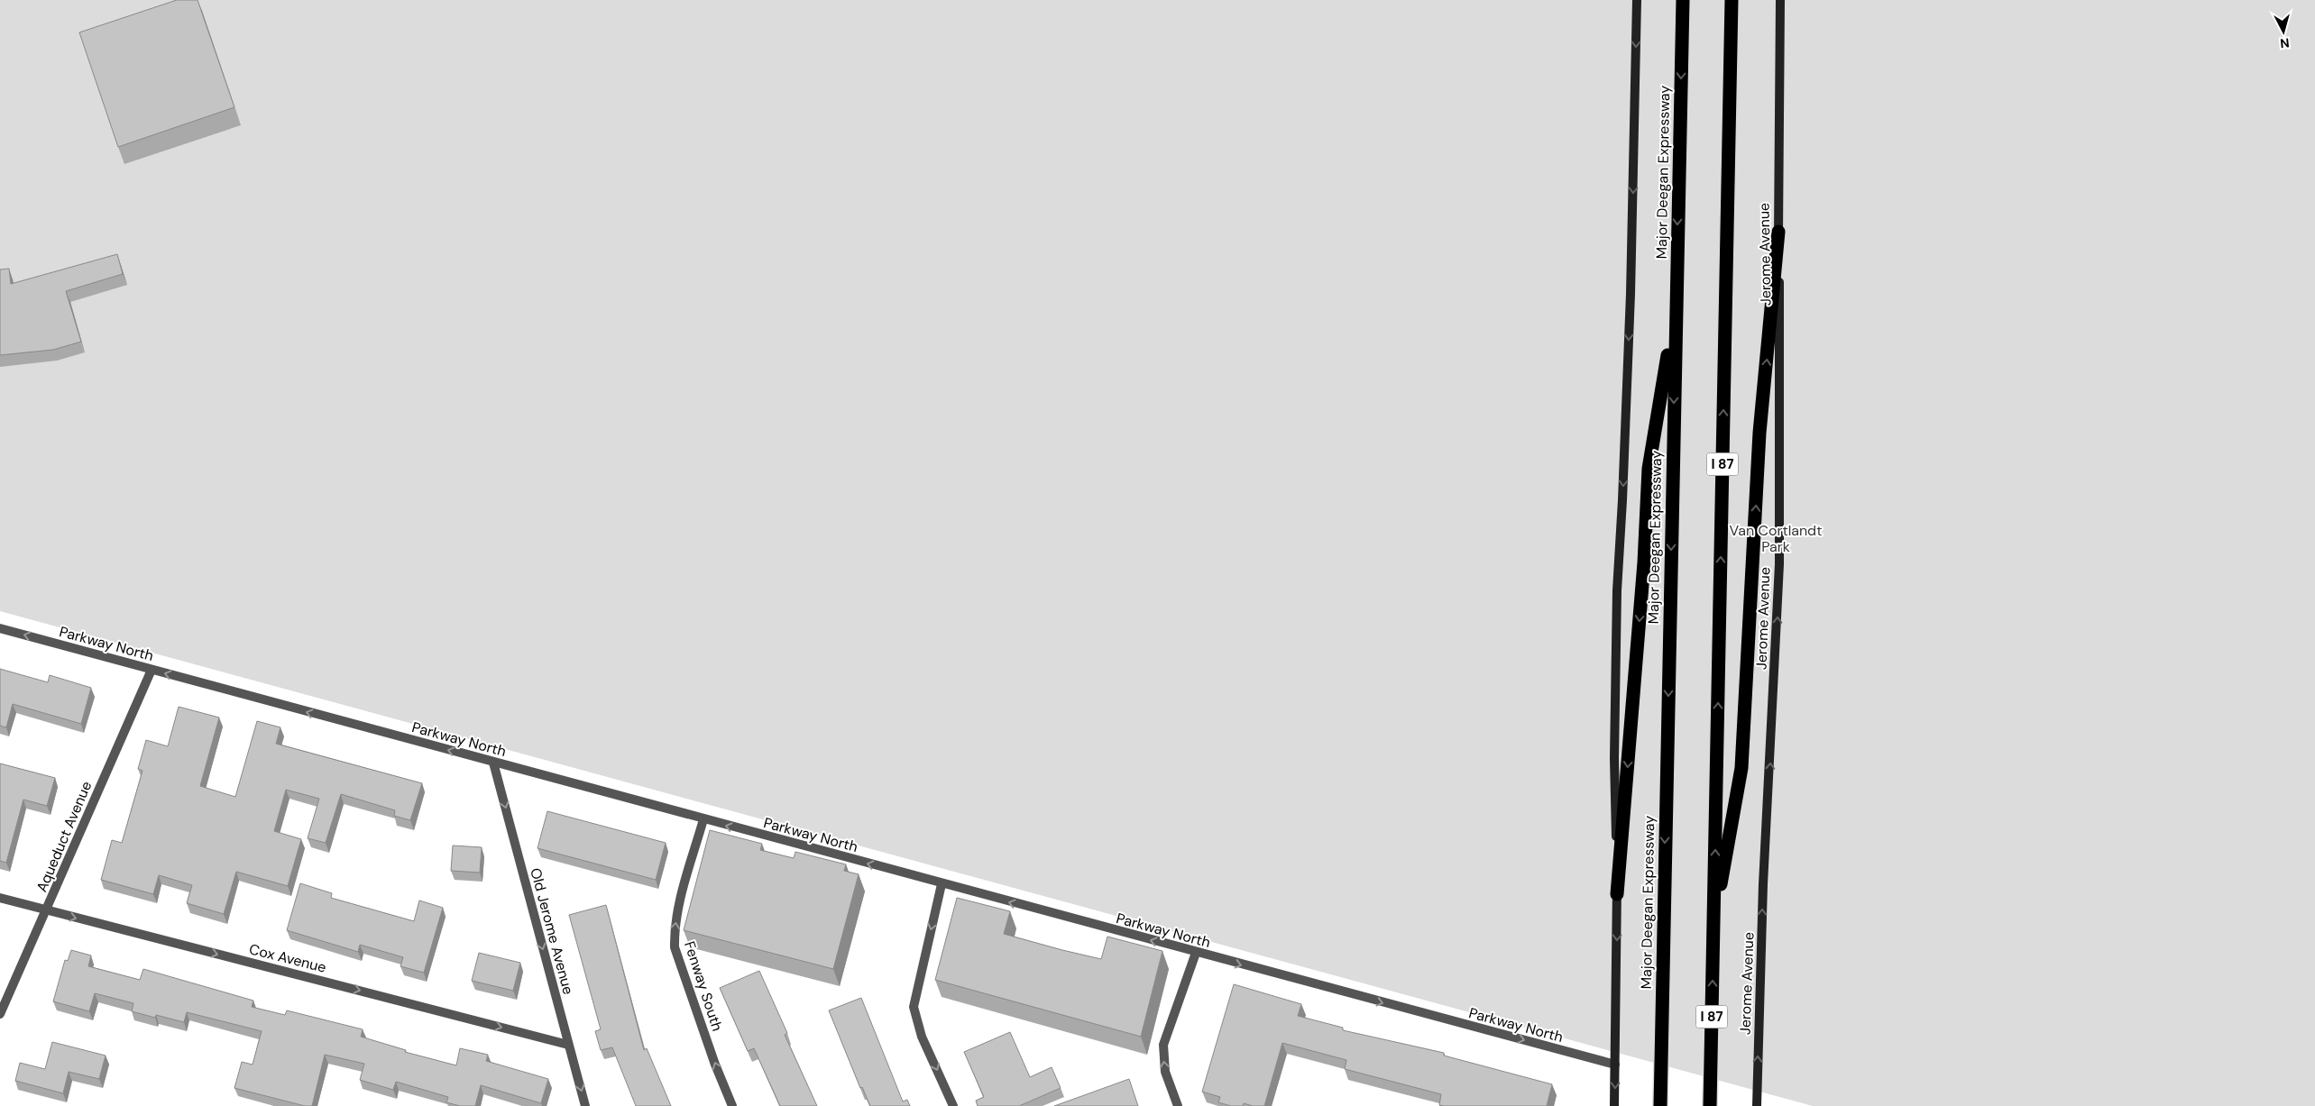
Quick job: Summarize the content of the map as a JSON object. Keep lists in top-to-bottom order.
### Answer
{
  "streets": {
    "highway": ["Major Deegan Expressway", "I 87"],
    "main road": ["Jerome Avenue"],
    "street": [
      "Parkway North",
      "Aqueduct Avenue",
      "Old Jerome Avenue",
      "Cox Avenue",
      "Fenway South"
    ]
  },
  "crossings": [
    ["Parkway North", "Aqueduct Avenue"],
    ["Parkway North", "Old Jerome Avenue"],
    ["Parkway North", "Fenway South"],
    ["Aqueduct Avenue", "Cox Avenue"],
    ["Old Jerome Avenue", "Cox Avenue"]
  ],
  "one_way": [
    "Jerome Avenue",
    "Old Jerome Avenue",
    "Cox Avenue",
    "Fenway South"
  ],
  "parks": ["Van Cortlandt Park"],
  "north": "bottom"
}
